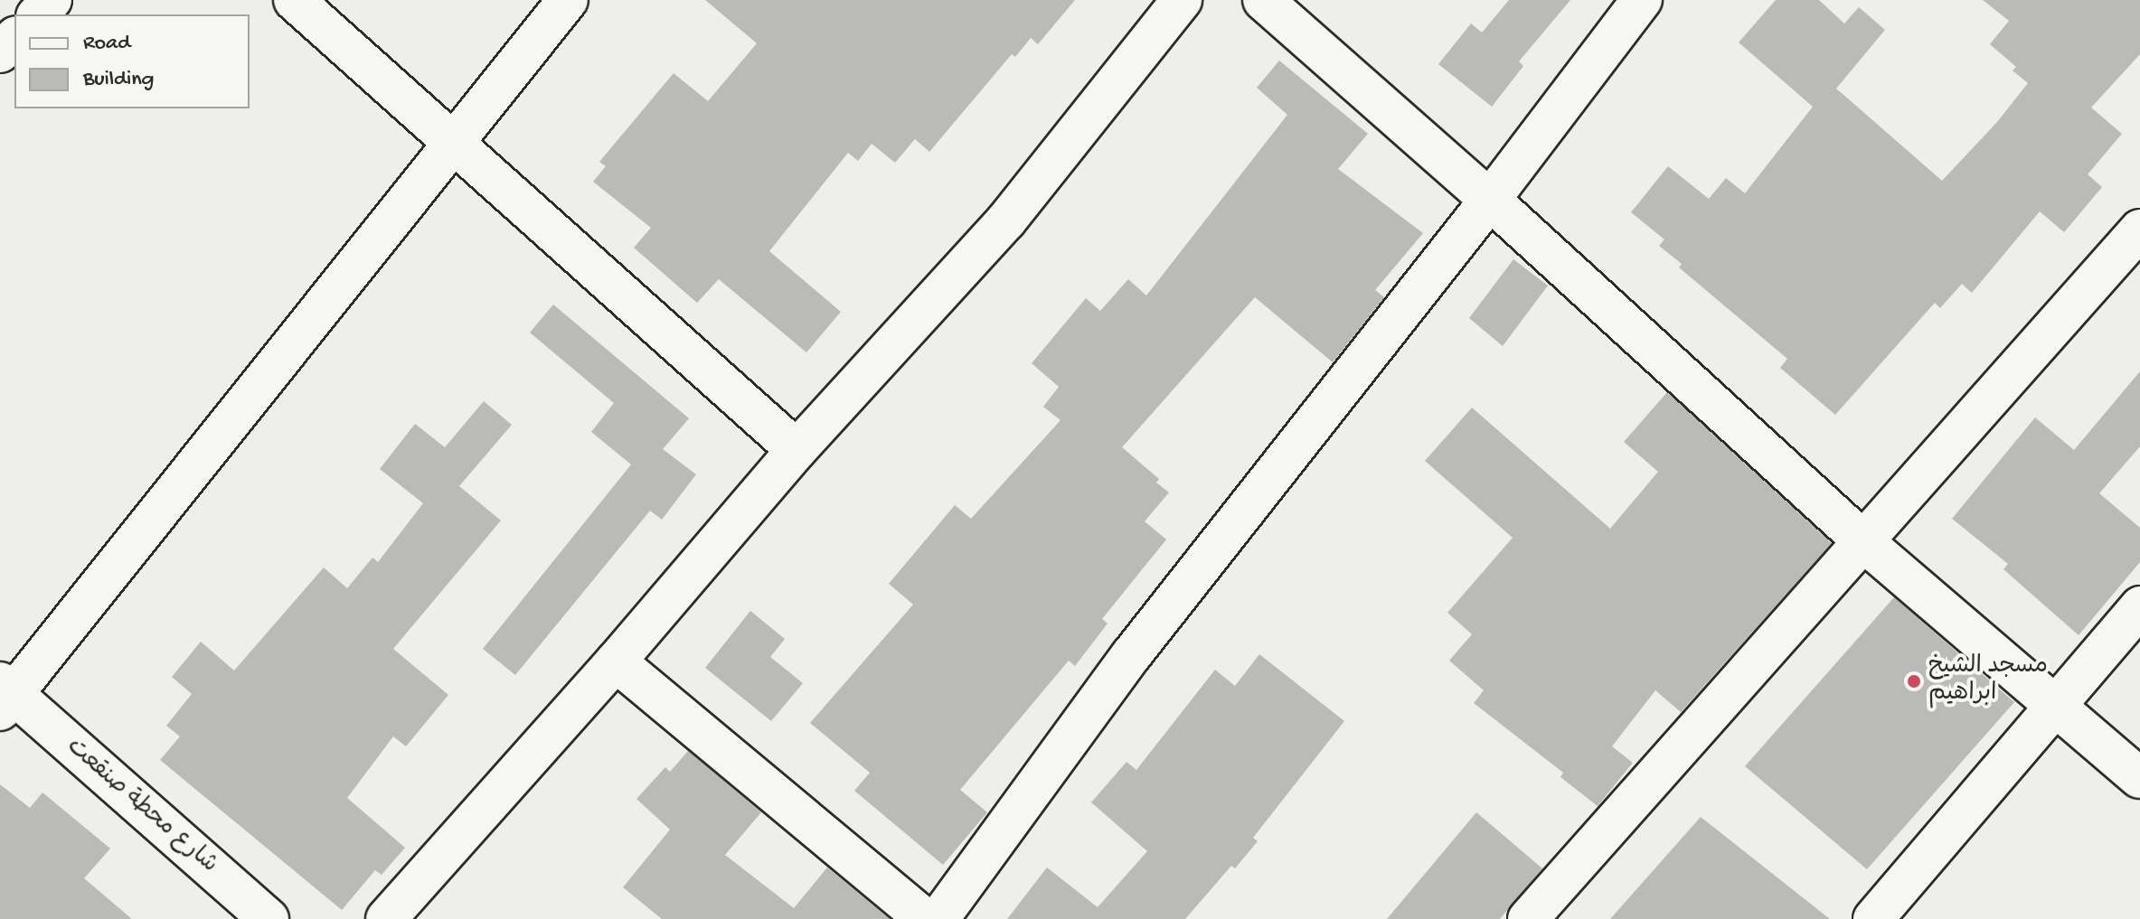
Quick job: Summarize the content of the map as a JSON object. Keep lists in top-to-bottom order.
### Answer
{
  "streets": {
    "street": ["شارع محطة صنقعت"]
  },
  "places": ["مسجد الشيخ ابراهيم"],
  "legend": ["Road", "Building"]
}
